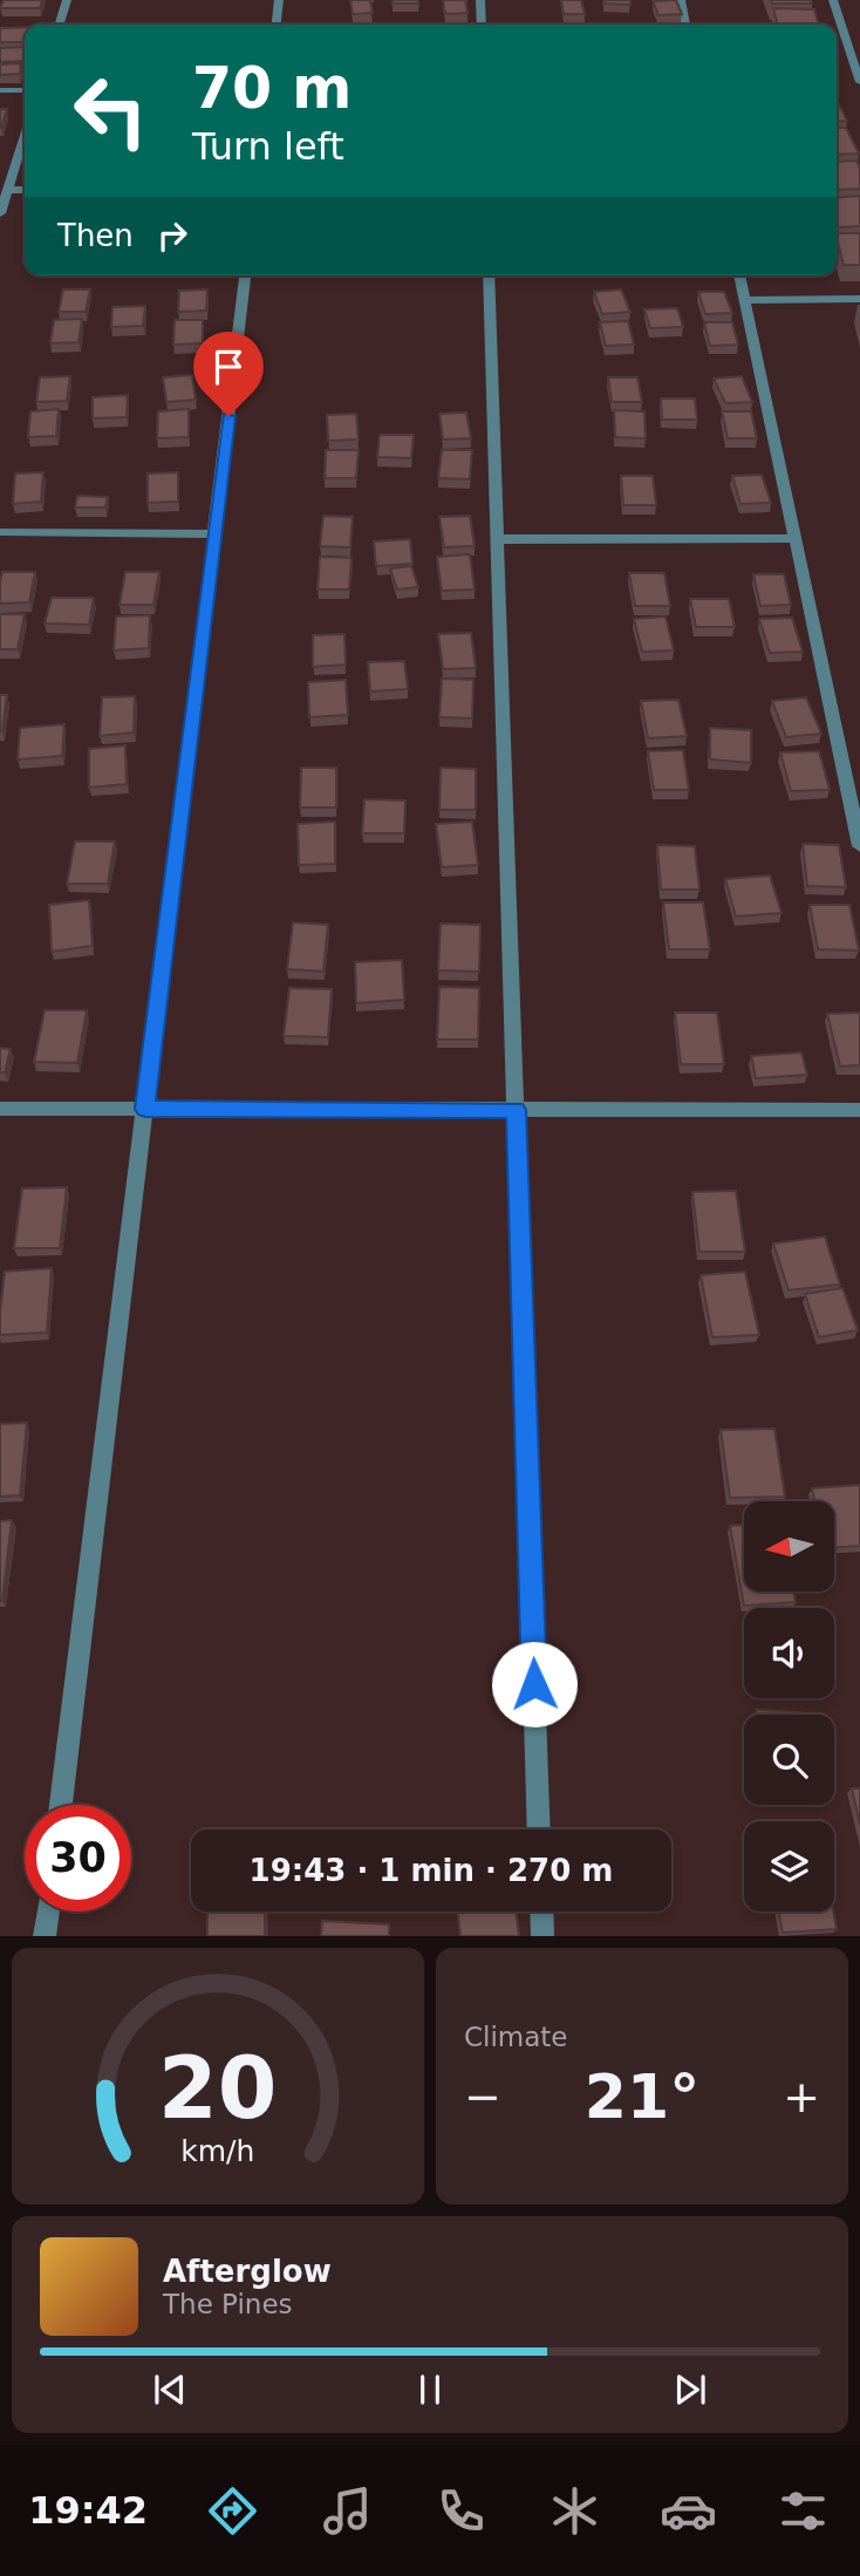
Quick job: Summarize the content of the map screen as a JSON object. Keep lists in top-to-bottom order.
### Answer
{
  "north": "left",
  "page": {
    "turn": ["70 m", "Turn left"],
    "then": "Then",
    "limit": "30",
    "trip": "19:43 · 1 min · 270 m",
    "tile": "Climate",
    "heat": ["−", "21°", "+"],
    "song": ["Afterglow", "The Pines"],
    "tabs": "19:42",
    "gauge": ["20", "km/h"]
  }
}
